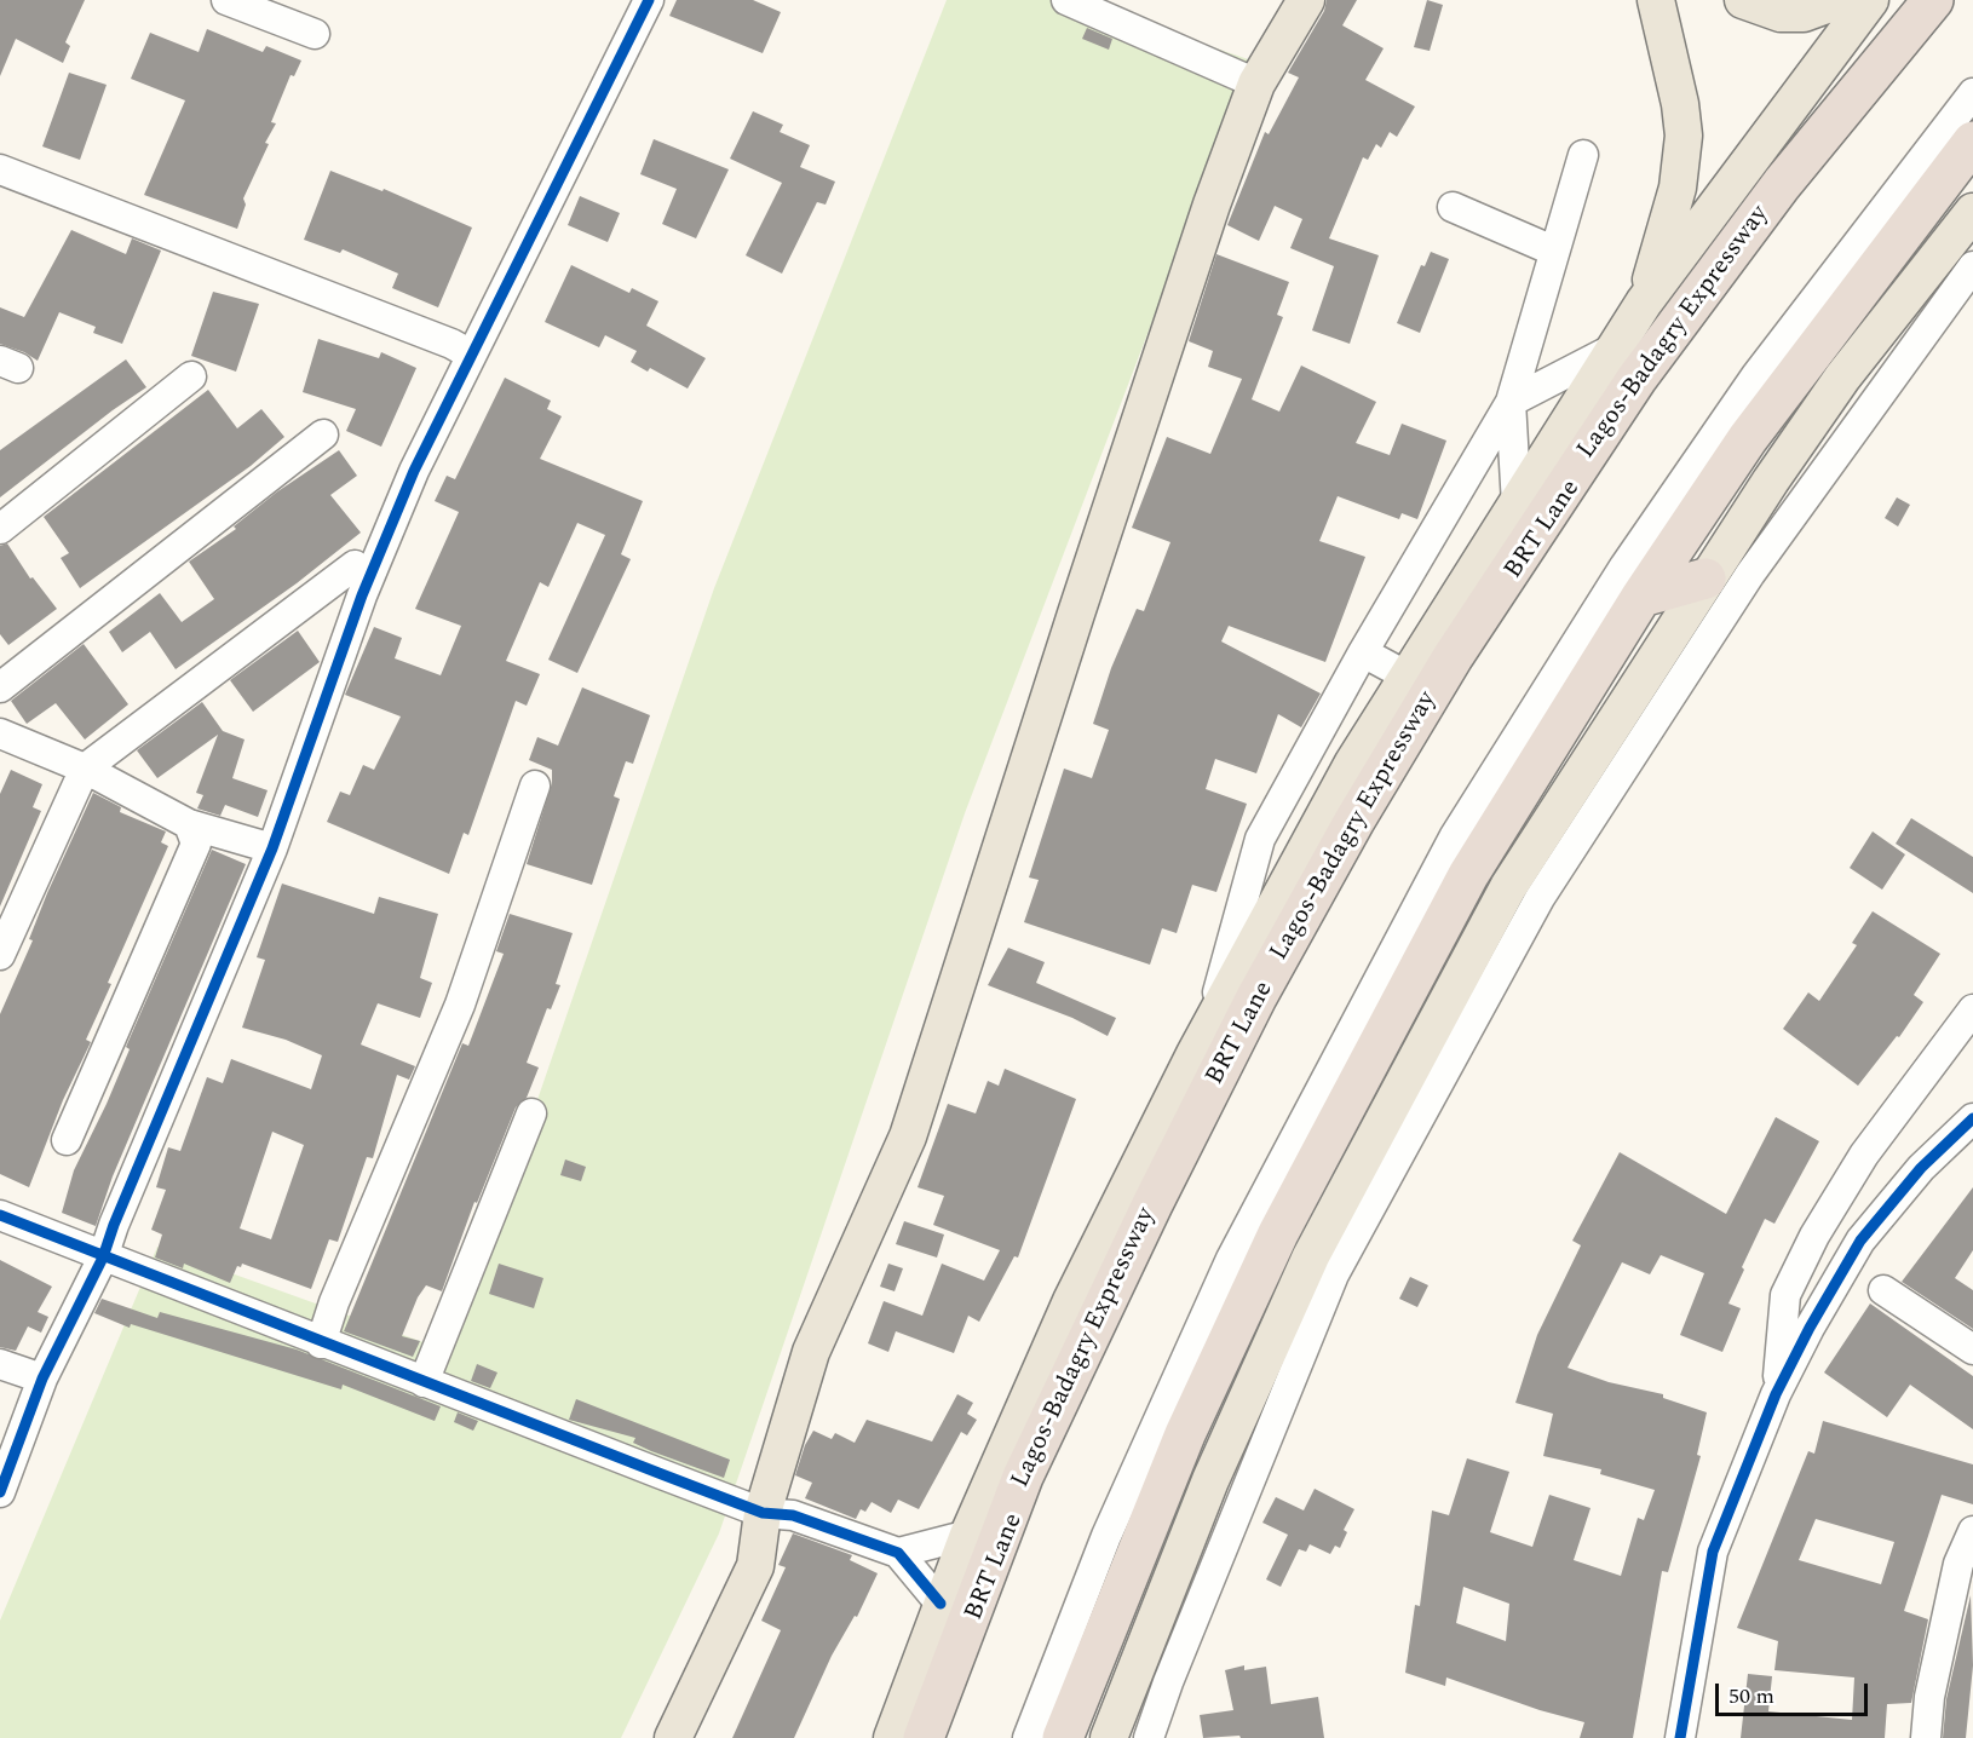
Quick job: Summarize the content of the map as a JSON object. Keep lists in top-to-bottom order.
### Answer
{
  "streets": {
    "highway": ["Lagos-Badagry Expressway"],
    "street": ["BRT Lane"]
  },
  "scale_bar": "50 m"
}
